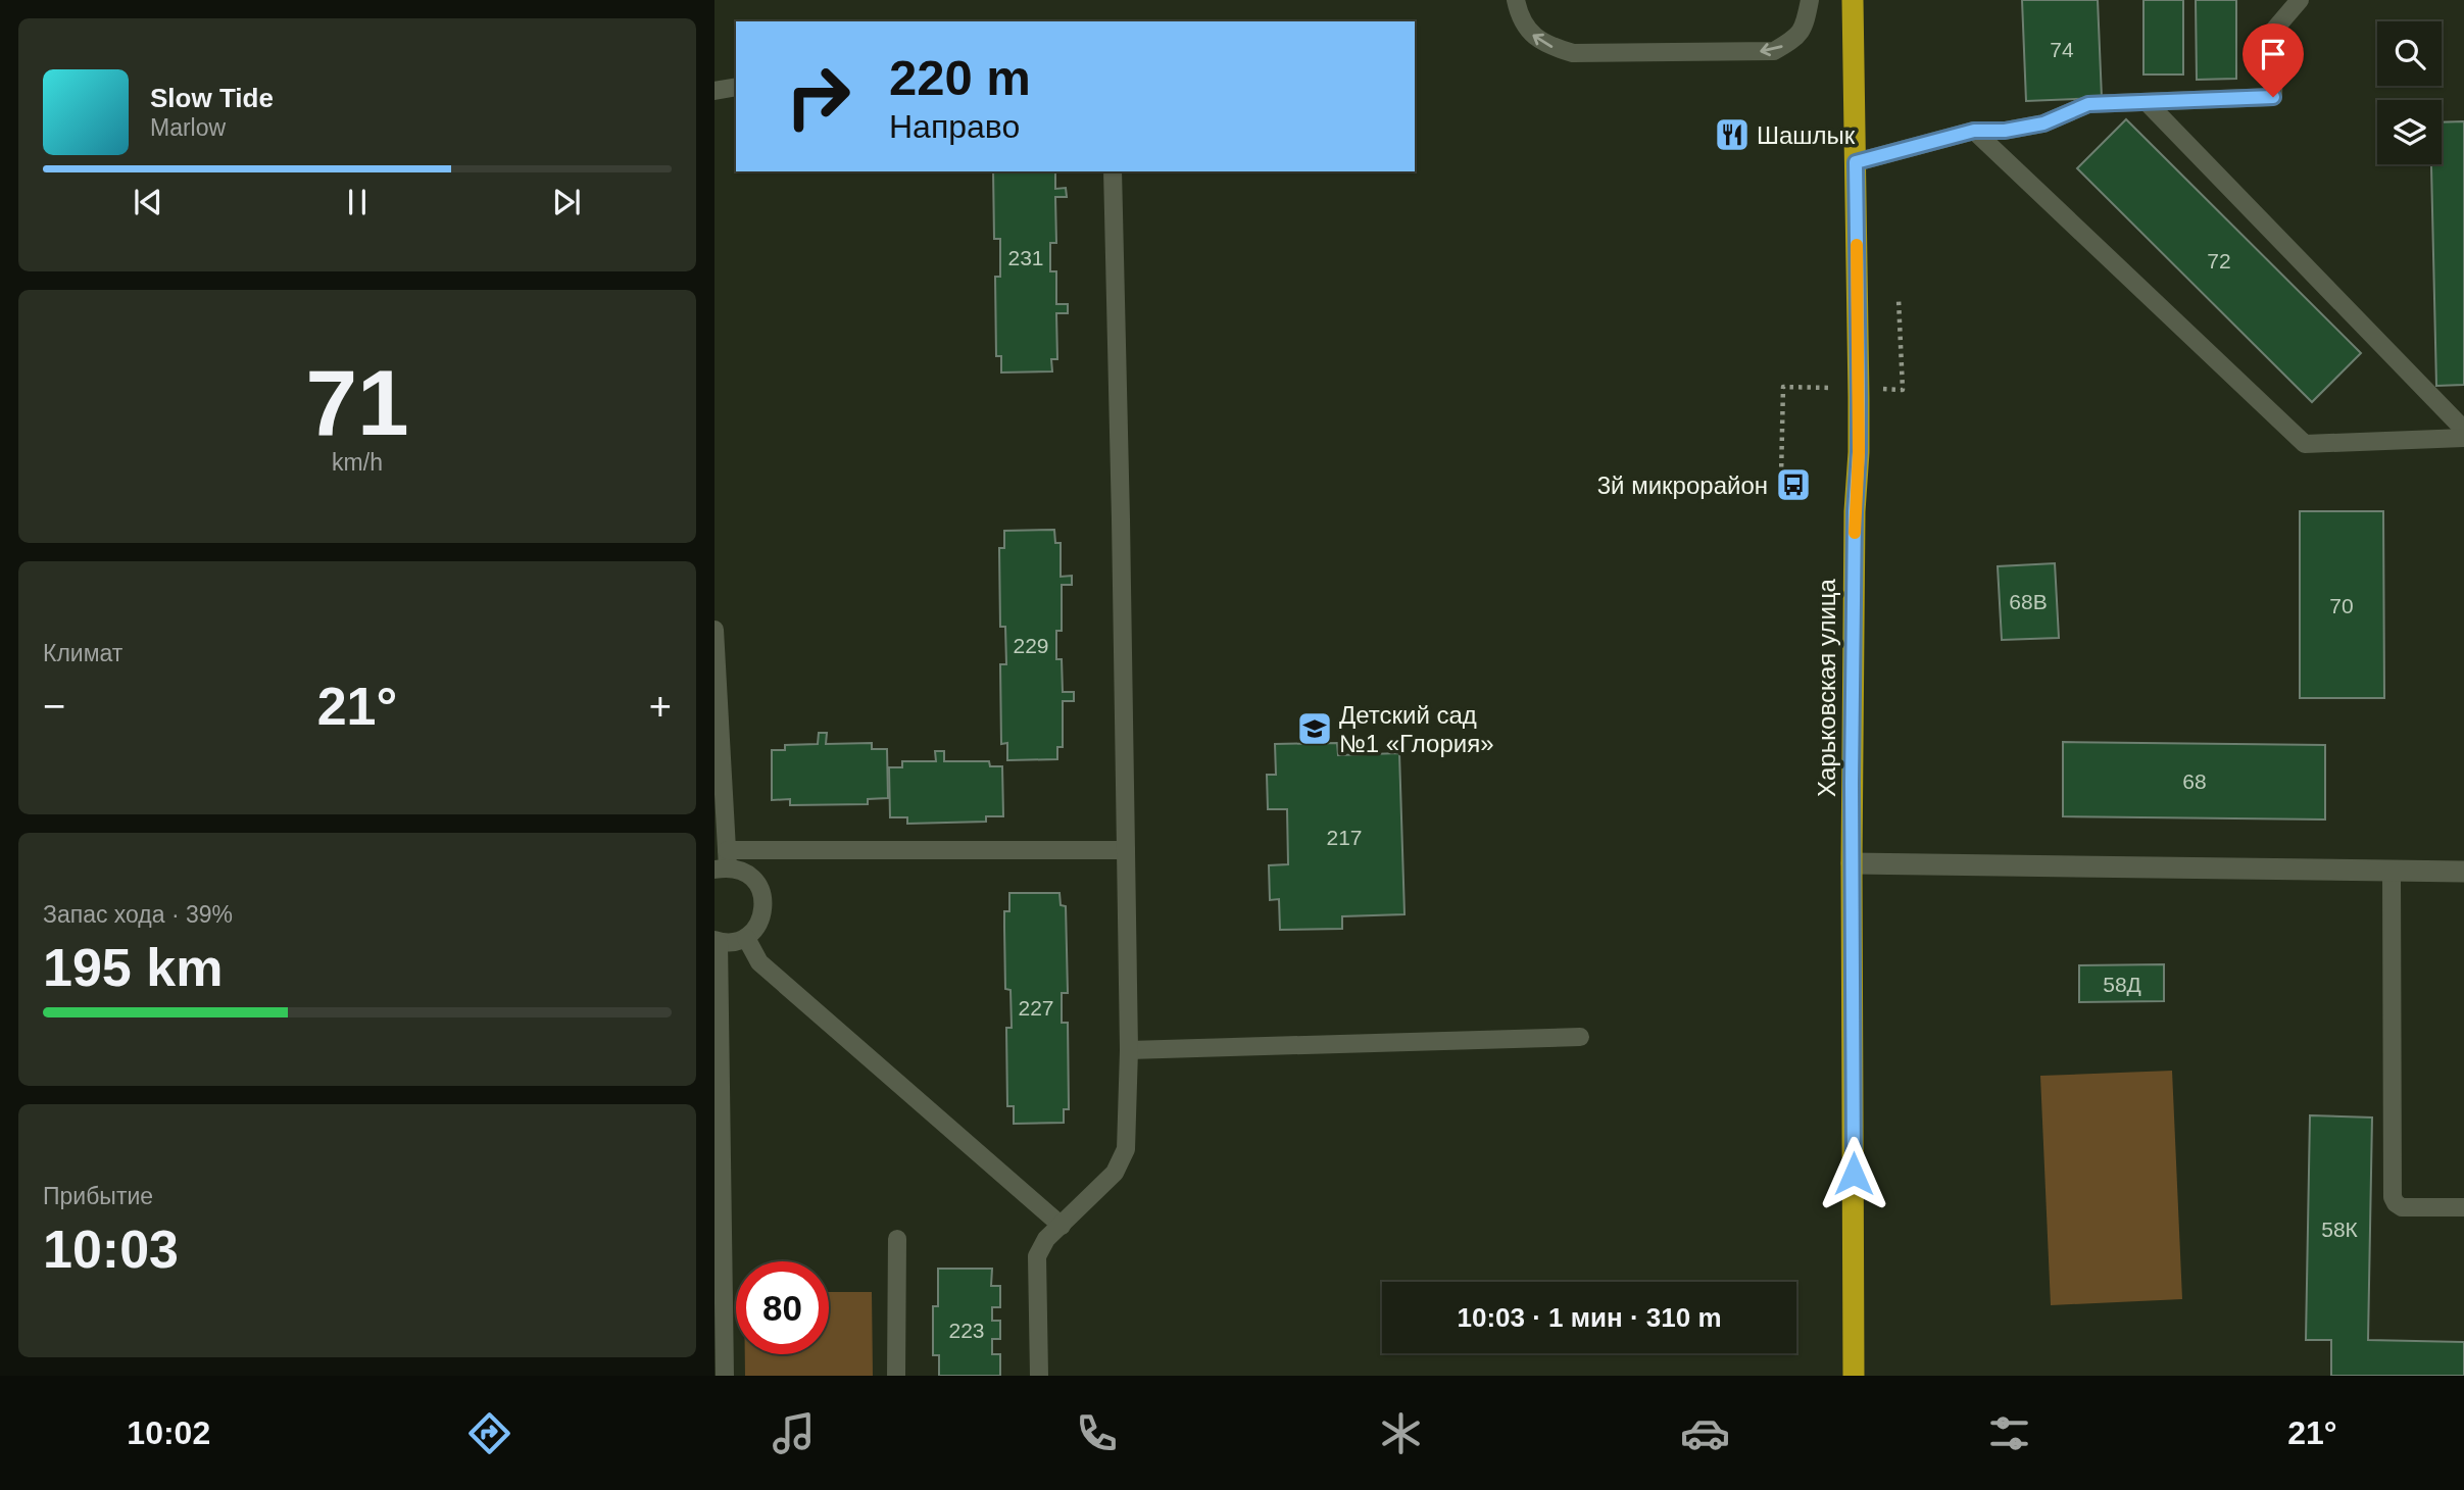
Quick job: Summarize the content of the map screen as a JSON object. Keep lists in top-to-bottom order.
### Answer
{
  "streets": {
    "highway": ["Харьковская улица"]
  },
  "places": {
    "restaurant": ["Шашлык"],
    "bus stop": ["3й микрорайон"],
    "school or university": ["Детский сад №1 «Глория»"]
  },
  "house_numbers": [
    "74",
    "231",
    "72",
    "68В",
    "70",
    "229",
    "68",
    "217",
    "58Д",
    "227",
    "58К",
    "223"
  ],
  "page": {
    "turn": ["220 m", "Направо"],
    "song": ["Slow Tide", "Marlow"],
    "tile": [
      ["71", "km/h"],
      "Климат",
      ["Запас хода · 39%", "195 km"],
      ["Прибытие", "10:03"]
    ],
    "heat": ["−", "21°", "+"],
    "limit": "80",
    "trip": "10:03 · 1 мин · 310 m",
    "tabs": ["10:02", "21°"]
  }
}
